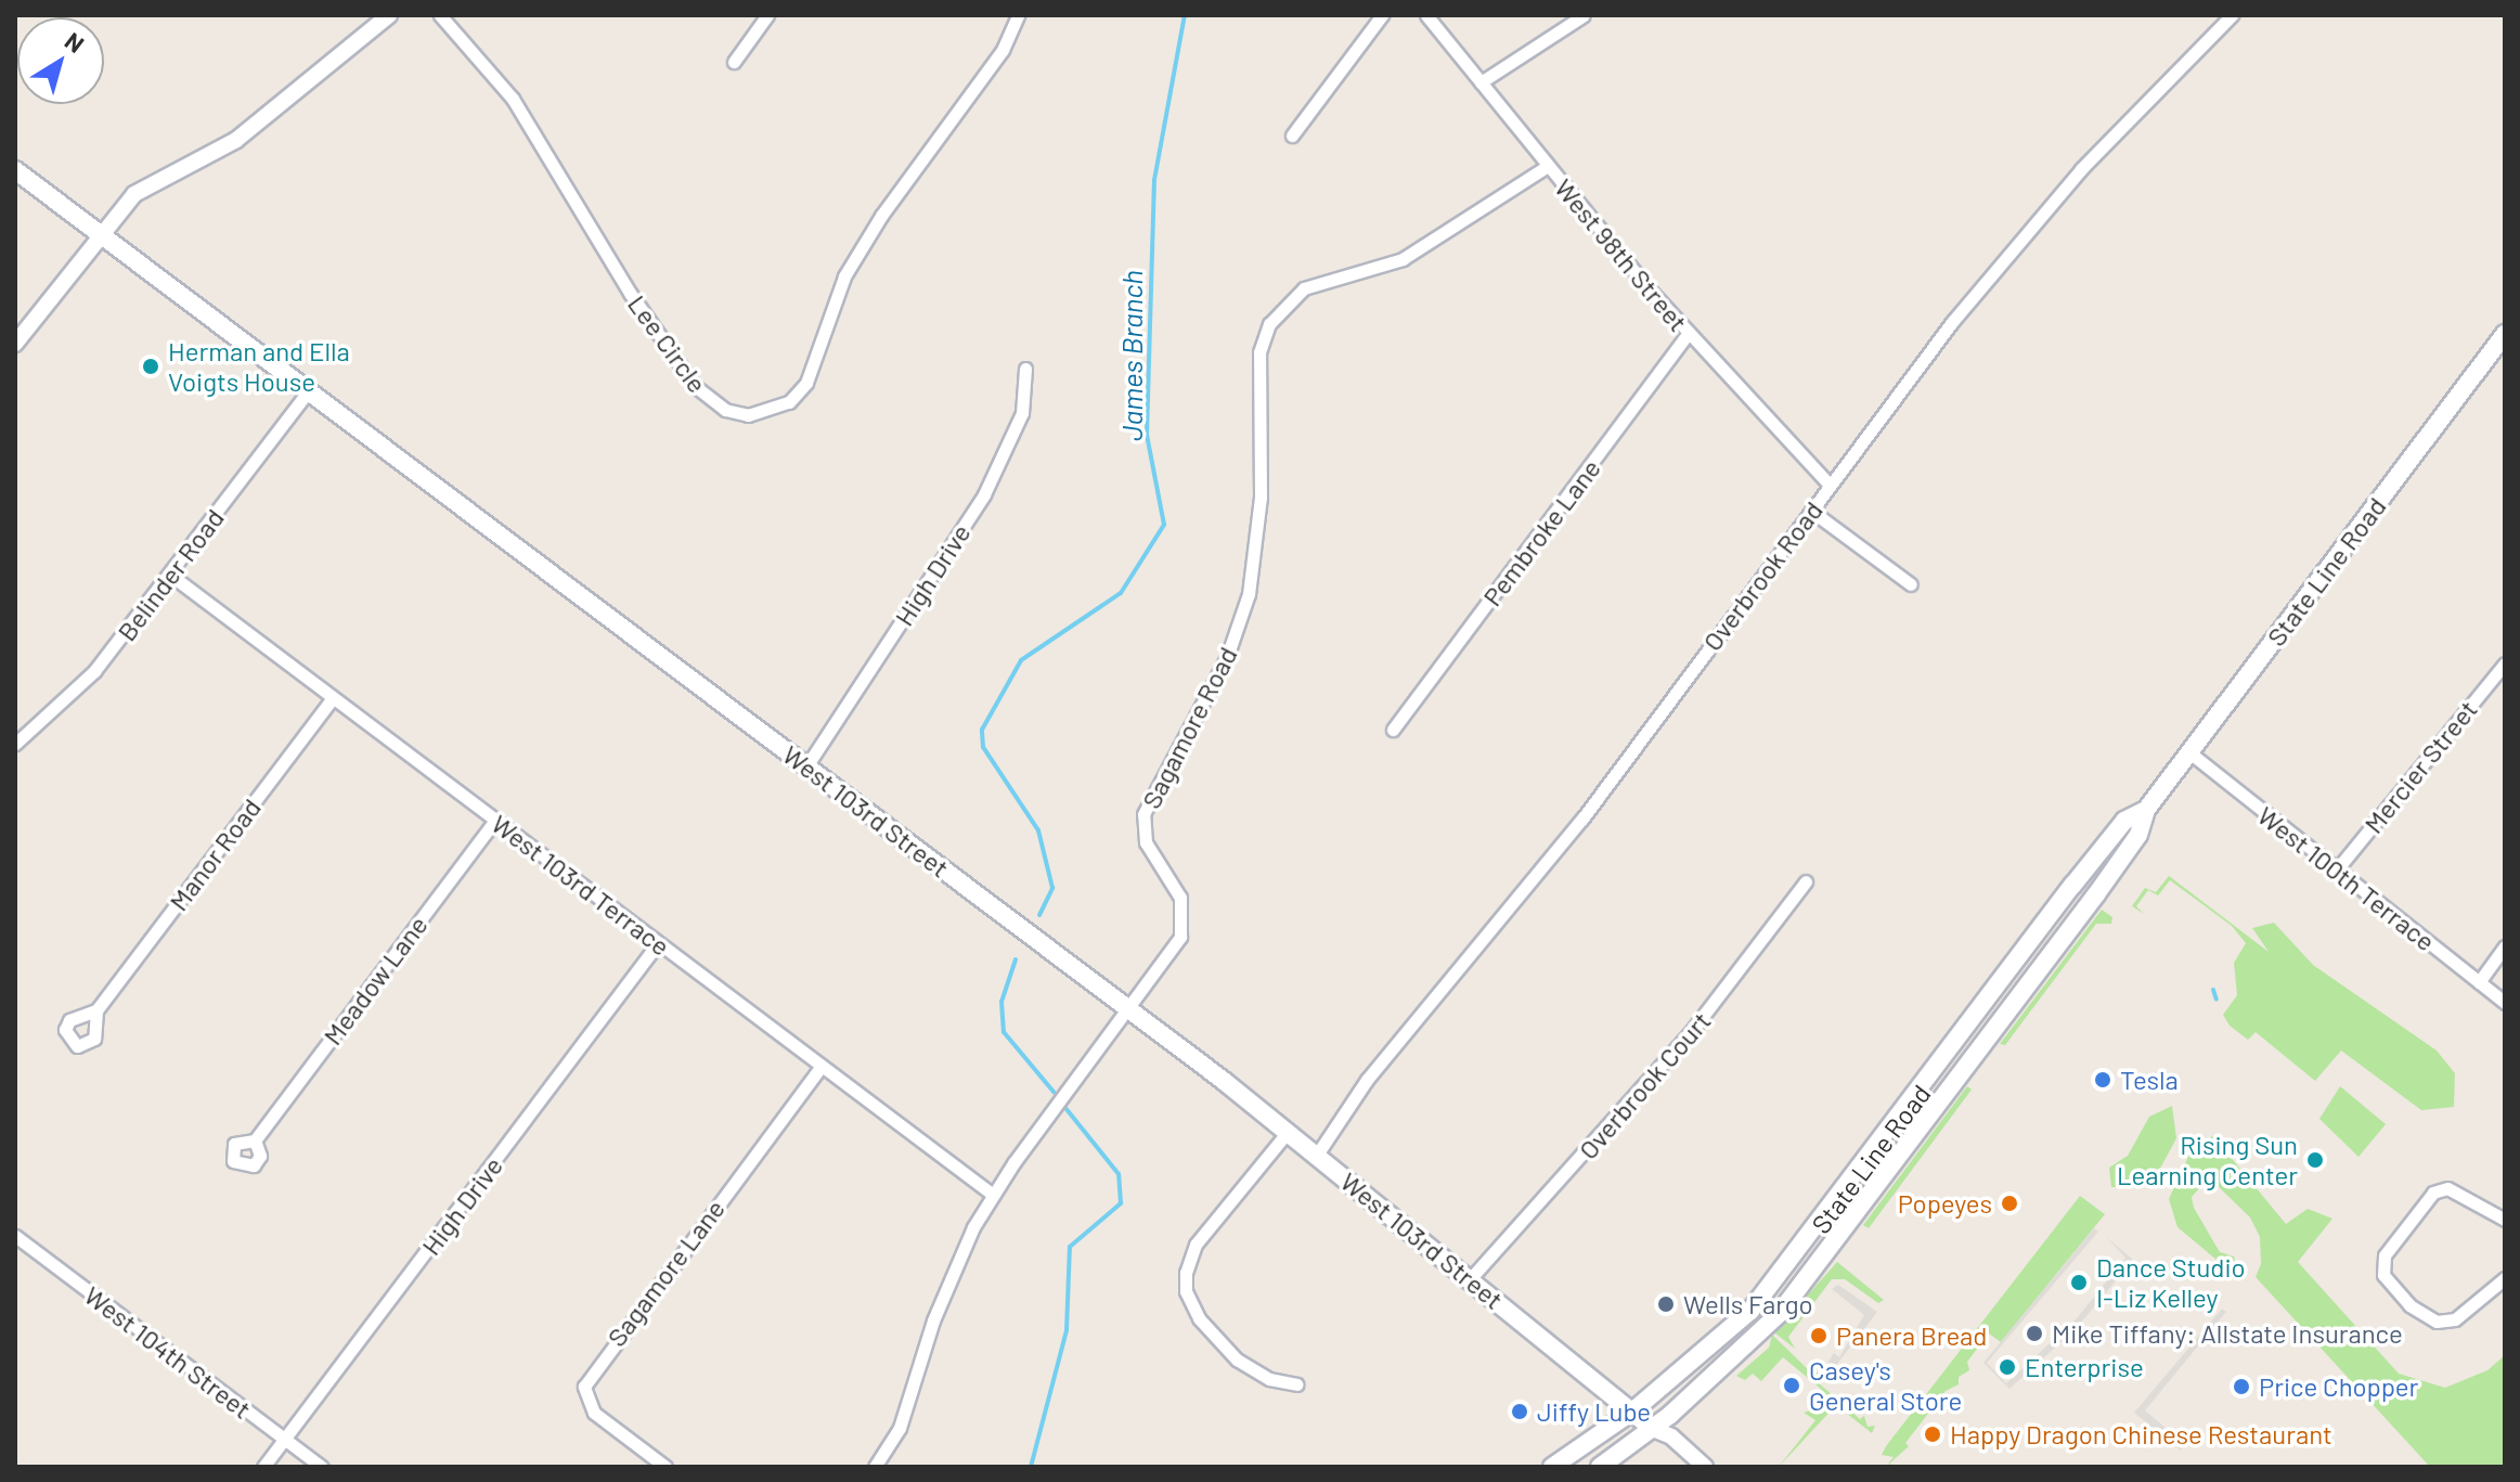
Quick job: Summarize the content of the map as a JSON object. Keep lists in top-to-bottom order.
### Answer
{
  "streets": {
    "main road": ["State Line Road", "West 103rd Street"],
    "street": [
      "West 98th Street",
      "Lee Circle",
      "Pembroke Lane",
      "Belinder Road",
      "High Drive",
      "Overbrook Road",
      "Sagamore Road",
      "Mercier Street",
      "Manor Road",
      "West 100th Terrace",
      "West 103rd Terrace",
      "Meadow Lane",
      "Overbrook Court",
      "Sagamore Lane",
      "West 104th Street"
    ]
  },
  "crossings": [
    ["West 98th Street", "Pembroke Lane"],
    ["West 98th Street", "Overbrook Road"],
    ["West 98th Street", "Sagamore Road"],
    ["State Line Road", "West 103rd Street"],
    ["State Line Road", "West 100th Terrace"],
    ["Belinder Road", "West 103rd Street"],
    ["Belinder Road", "West 103rd Terrace"],
    ["High Drive", "West 103rd Street"],
    ["High Drive", "West 103rd Terrace"],
    ["High Drive", "West 104th Street"],
    ["Overbrook Road", "West 103rd Street"],
    ["Sagamore Road", "West 103rd Street"],
    ["Sagamore Road", "West 103rd Terrace"],
    ["Mercier Street", "West 100th Terrace"],
    ["West 103rd Street", "Overbrook Court"],
    ["Manor Road", "West 103rd Terrace"],
    ["West 103rd Terrace", "Meadow Lane"],
    ["West 103rd Terrace", "Sagamore Lane"]
  ],
  "water": ["James Branch"],
  "places": [
    "Herman and Ella Voigts House",
    "Tesla",
    "Rising Sun Learning Center",
    "Popeyes",
    "Dance Studio I-Liz Kelley",
    "Wells Fargo",
    "Mike Tiffany: Allstate Insurance",
    "Panera Bread",
    "Enterprise",
    "Casey's General Store",
    "Price Chopper",
    "Jiffy Lube",
    "Happy Dragon Chinese Restaurant"
  ],
  "north": "top right"
}
